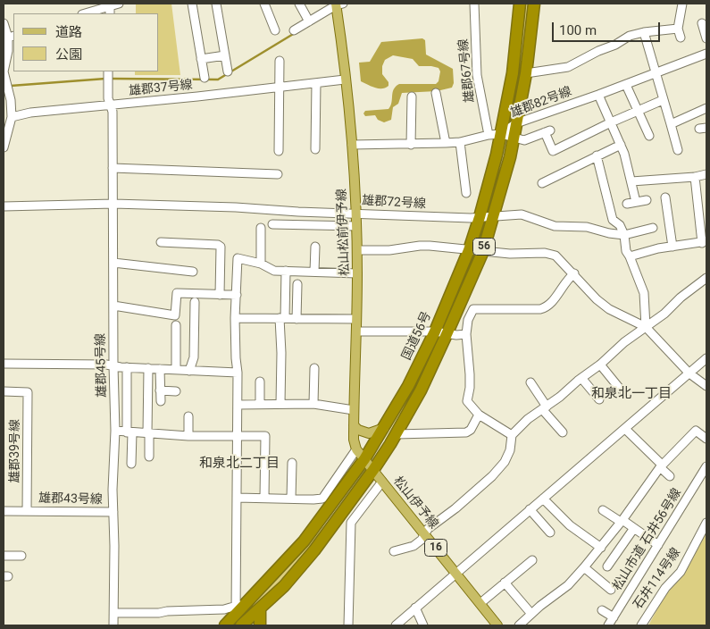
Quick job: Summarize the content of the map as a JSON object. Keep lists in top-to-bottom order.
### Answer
{
  "streets": {
    "highway": ["56", "国道56号"],
    "main road": ["松山松前伊予線", "松山伊予線", "16"],
    "street": [
      "雄郡67号線",
      "雄郡37号線",
      "雄郡82号線",
      "雄郡72号線",
      "雄郡45号線",
      "雄郡39号線",
      "雄郡43号線",
      "松山市道 石井56号線",
      "石井114号線"
    ]
  },
  "crossings": [
    ["雄郡37号線", "松山松前伊予線"],
    ["雄郡37号線", "雄郡45号線"],
    ["雄郡82号線", "56"],
    ["雄郡82号線", "国道56号"],
    ["雄郡72号線", "松山松前伊予線"],
    ["雄郡72号線", "56"],
    ["雄郡72号線", "国道56号"],
    ["雄郡72号線", "雄郡45号線"],
    ["56", "松山伊予線"],
    ["国道56号", "松山伊予線"],
    ["雄郡45号線", "雄郡43号線"],
    ["雄郡39号線", "雄郡43号線"]
  ],
  "districts": ["和泉北一丁目", "和泉北二丁目"],
  "legend": ["道路", "公園"],
  "scale_bar": "100 m"
}
